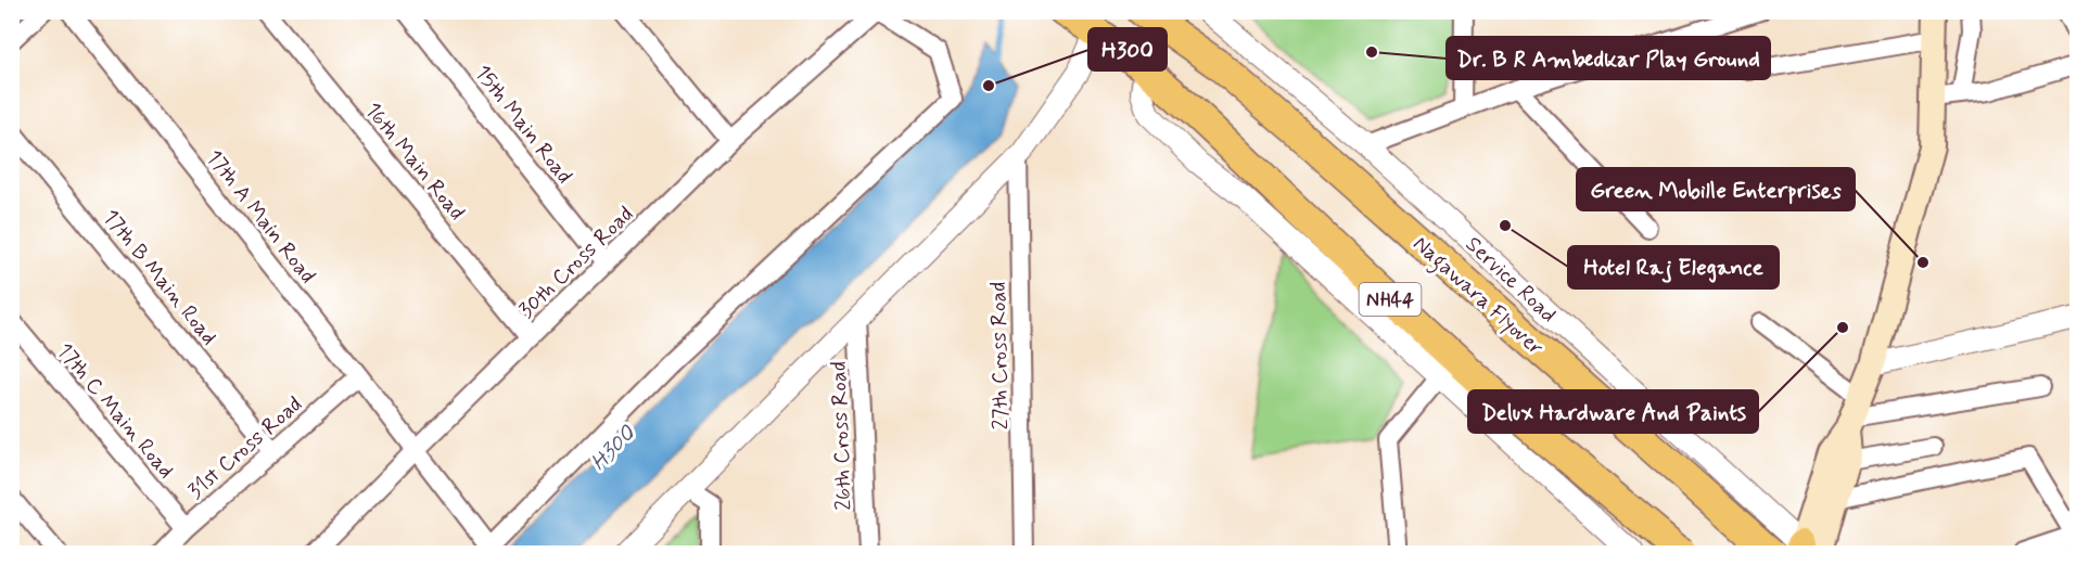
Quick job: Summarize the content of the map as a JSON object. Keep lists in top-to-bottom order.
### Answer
{
  "streets": {
    "highway": ["Nagawara Flyover", "NH44"],
    "street": [
      "15th Main Road",
      "16th Main Road",
      "17th A Main Road",
      "30th Cross Road",
      "17th B Main Road",
      "Service Road",
      "27th Cross Road",
      "17th C Main Road",
      "26th Cross Road",
      "31st Cross Road"
    ]
  },
  "crossings": [
    ["15th Main Road", "30th Cross Road"],
    ["16th Main Road", "30th Cross Road"],
    ["17th A Main Road", "30th Cross Road"],
    ["17th A Main Road", "31st Cross Road"],
    ["17th B Main Road", "31st Cross Road"],
    ["17th C Main Road", "31st Cross Road"]
  ],
  "water": ["H300"],
  "places": [
    "Dr. B R Ambedkar Play Ground",
    "H300",
    "Hotel Raj Elegance",
    "Green Mobille Enterprises",
    "Delux Hardware And Paints"
  ]
}
